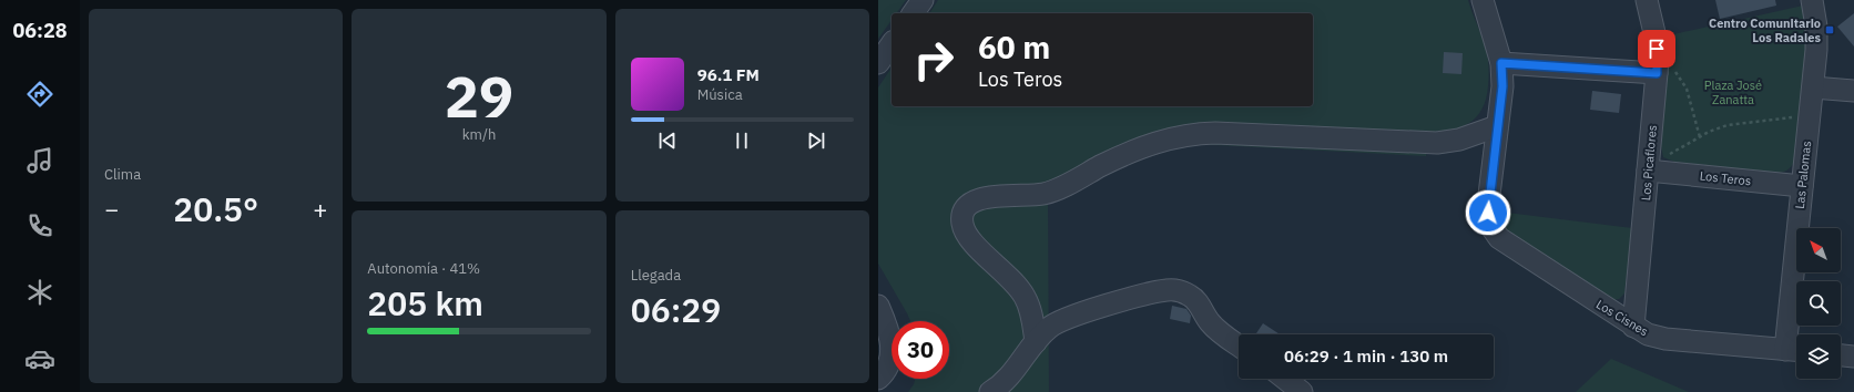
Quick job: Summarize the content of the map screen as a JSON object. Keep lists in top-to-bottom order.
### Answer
{
  "streets": {
    "street": [
      "Los Picaflores",
      "Las Palomas",
      "Los Teros",
      "Los Cisnes"
    ]
  },
  "crossings": [
    ["Los Picaflores", "Los Teros"],
    ["Los Picaflores", "Los Cisnes"],
    ["Las Palomas", "Los Teros"],
    ["Las Palomas", "Los Cisnes"]
  ],
  "parks": ["Plaza José Zanatta"],
  "places": {
    "transit": ["Centro Comunitario Los Radales"]
  },
  "north": "top left",
  "page": {
    "tabs": "06:28",
    "tile": [
      "Clima",
      ["29", "km/h"],
      ["Autonomía · 41%", "205 km"],
      ["Llegada", "06:29"]
    ],
    "turn": ["60 m", "Los Teros"],
    "song": ["96.1 FM", "Música"],
    "heat": ["−", "20.5°", "+"],
    "limit": "30",
    "trip": "06:29 · 1 min · 130 m"
  }
}
